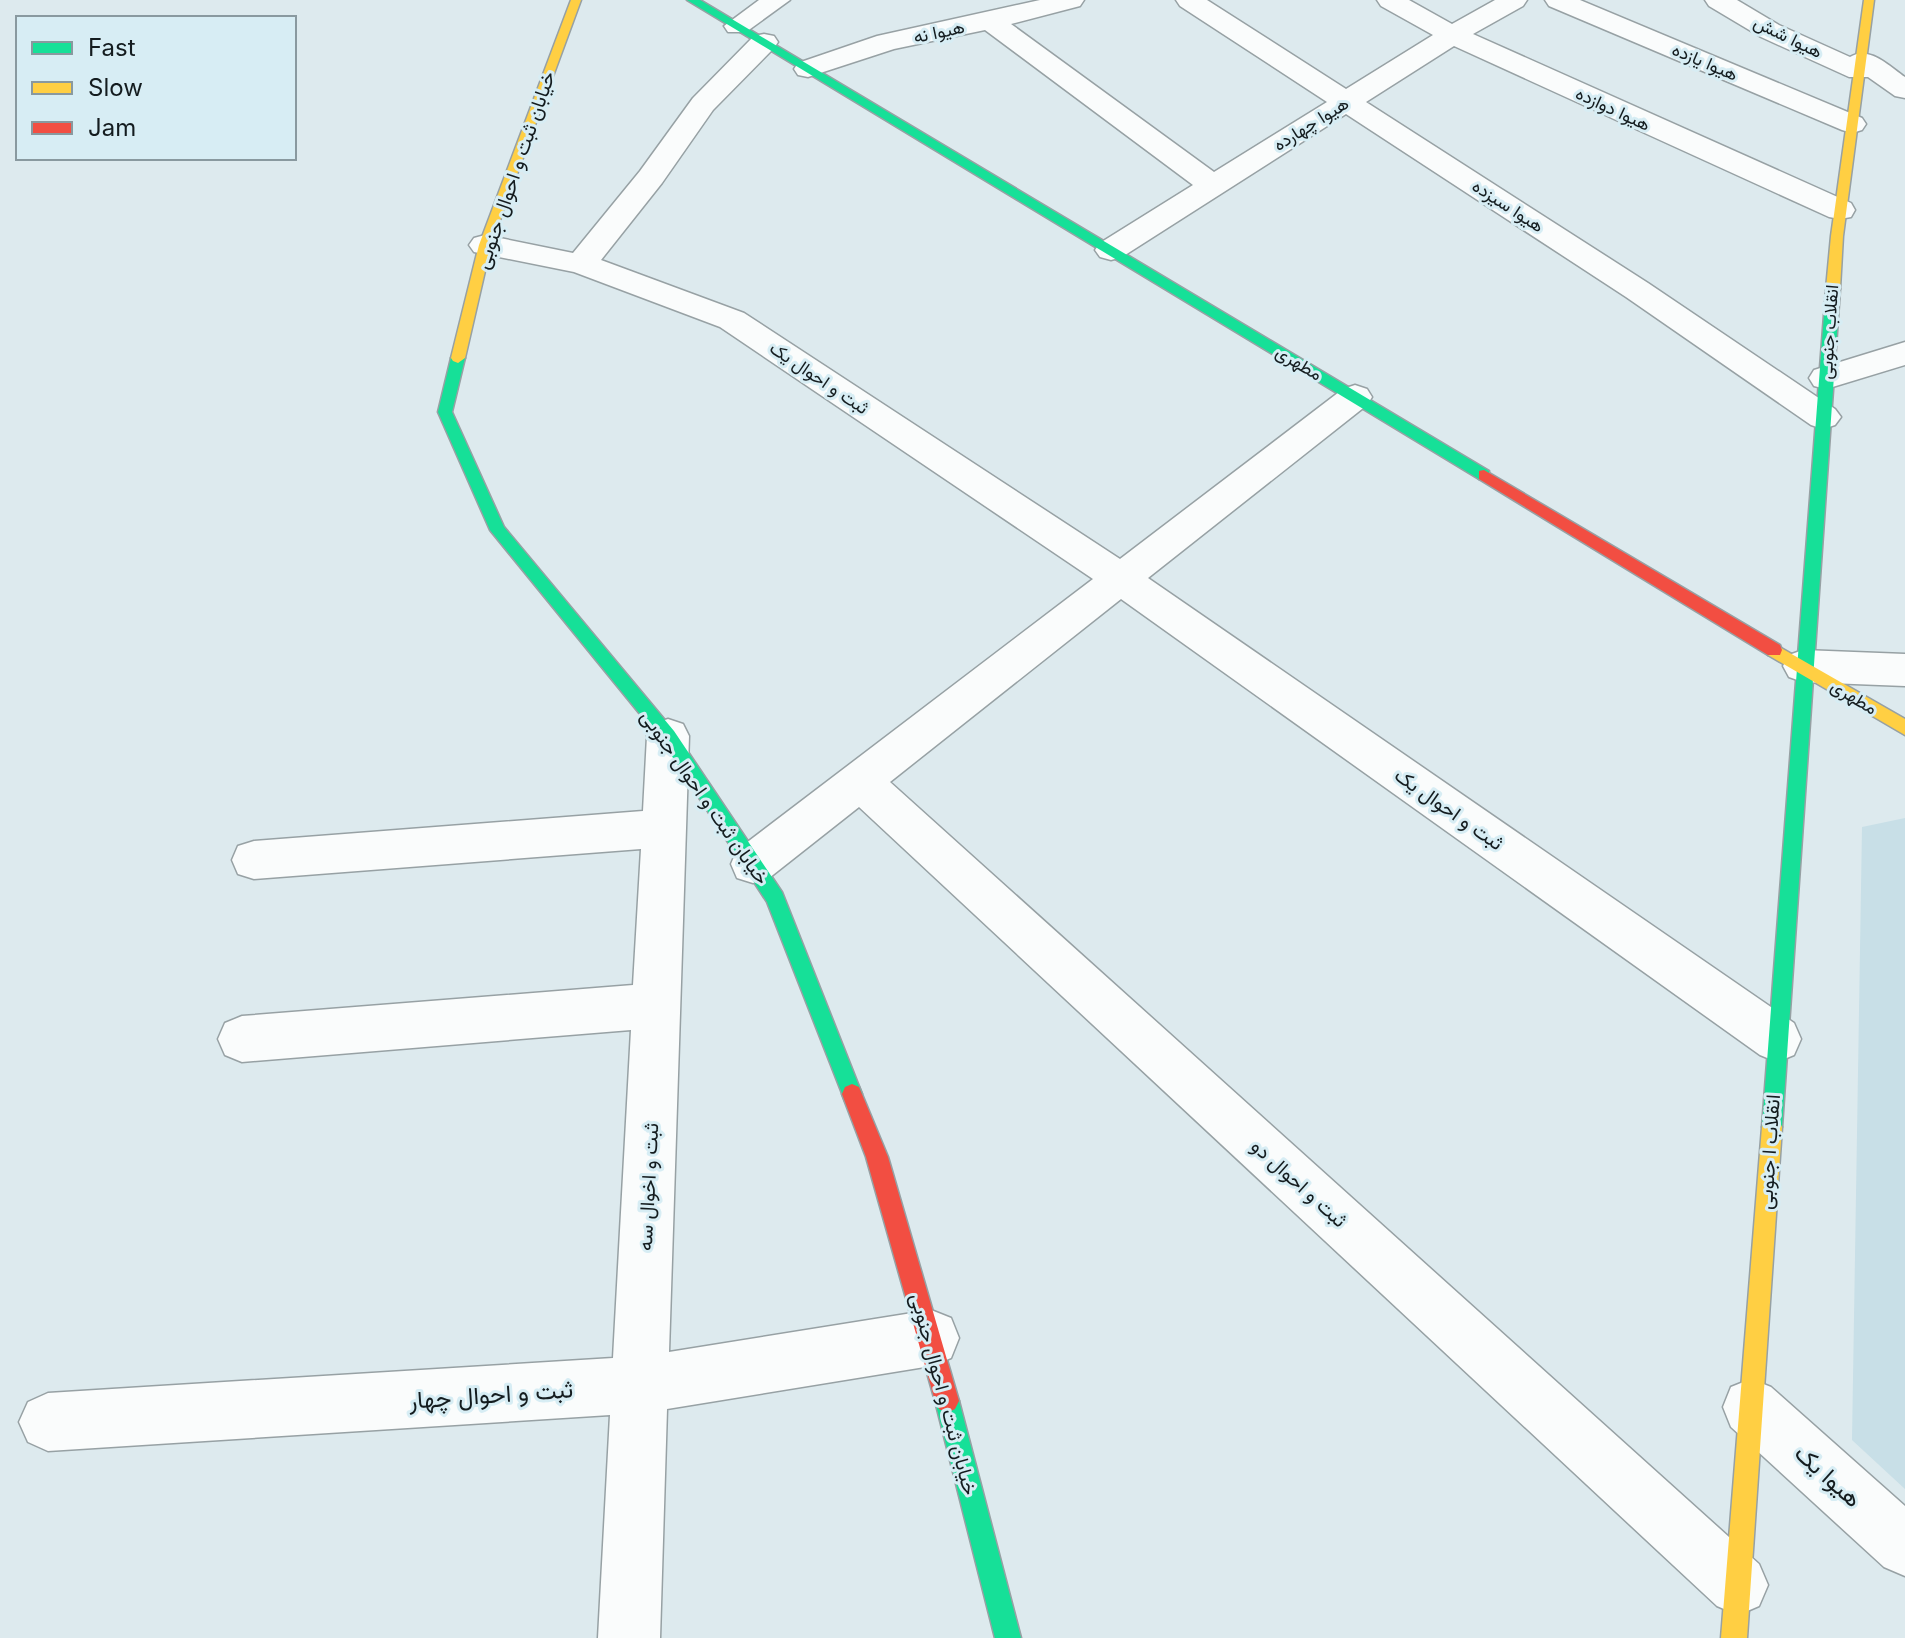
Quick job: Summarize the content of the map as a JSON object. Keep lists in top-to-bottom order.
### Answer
{
  "streets": {
    "main road": [
      "خیابان ثبت و احوال جنوبی",
      "انقلاب جنوبی",
      "مطهری",
      "انقلاب ا جنوبی"
    ],
    "street": [
      "هیوا نه",
      "هیوا شش",
      "هیوا یازده",
      "هیوا دوازده",
      "هیوا چهارده",
      "هیوا سیزده",
      "ثبت و احوال یک",
      "ثبت و احوال دو",
      "ثبت و اخوال سه",
      "ثبت و احوال چهار",
      "هیوا یک"
    ]
  },
  "crossings": [
    ["هیوا نه", "مطهری"],
    ["هیوا شش", "انقلاب جنوبی"],
    ["هیوا یازده", "انقلاب جنوبی"],
    ["هیوا دوازده", "هیوا چهارده"],
    ["هیوا دوازده", "انقلاب جنوبی"],
    ["هیوا چهارده", "هیوا سیزده"],
    ["هیوا چهارده", "مطهری"],
    ["خیابان ثبت و احوال جنوبی", "ثبت و احوال یک"],
    ["خیابان ثبت و احوال جنوبی", "ثبت و اخوال سه"],
    ["خیابان ثبت و احوال جنوبی", "ثبت و احوال چهار"],
    ["هیوا سیزده", "انقلاب جنوبی"],
    ["انقلاب جنوبی", "مطهری"],
    ["انقلاب جنوبی", "انقلاب ا جنوبی"],
    ["مطهری", "انقلاب ا جنوبی"],
    ["ثبت و احوال یک", "انقلاب ا جنوبی"],
    ["انقلاب ا جنوبی", "ثبت و احوال دو"],
    ["انقلاب ا جنوبی", "هیوا یک"],
    ["ثبت و اخوال سه", "ثبت و احوال چهار"]
  ],
  "legend": ["Fast", "Slow", "Jam"]
}
